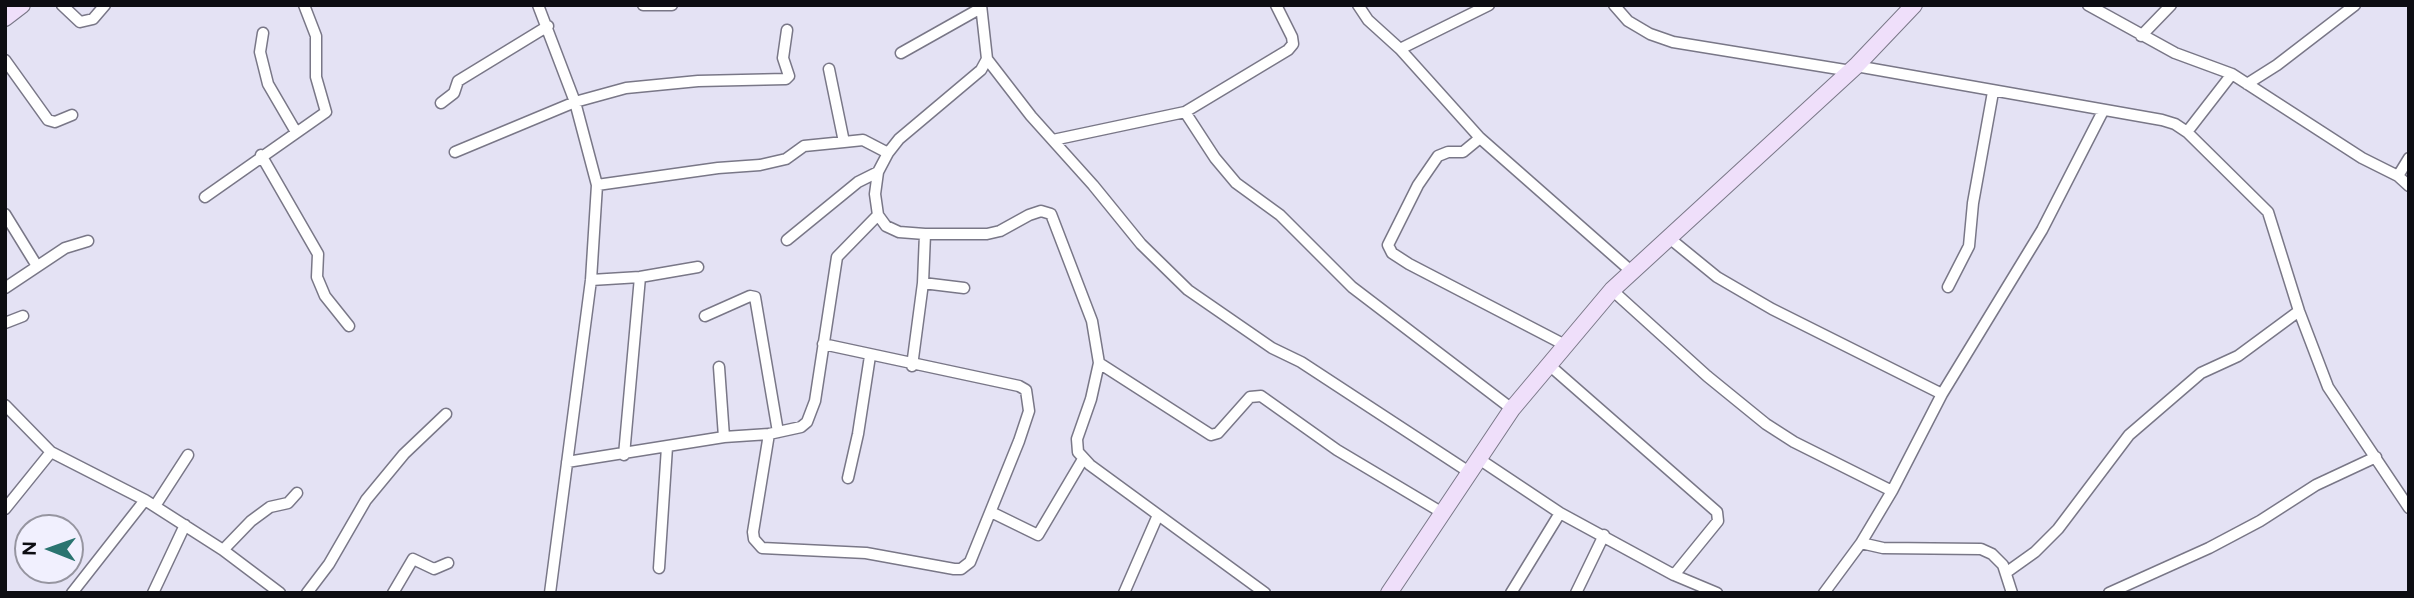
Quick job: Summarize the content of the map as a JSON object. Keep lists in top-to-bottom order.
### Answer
{
  "north": "left"
}
